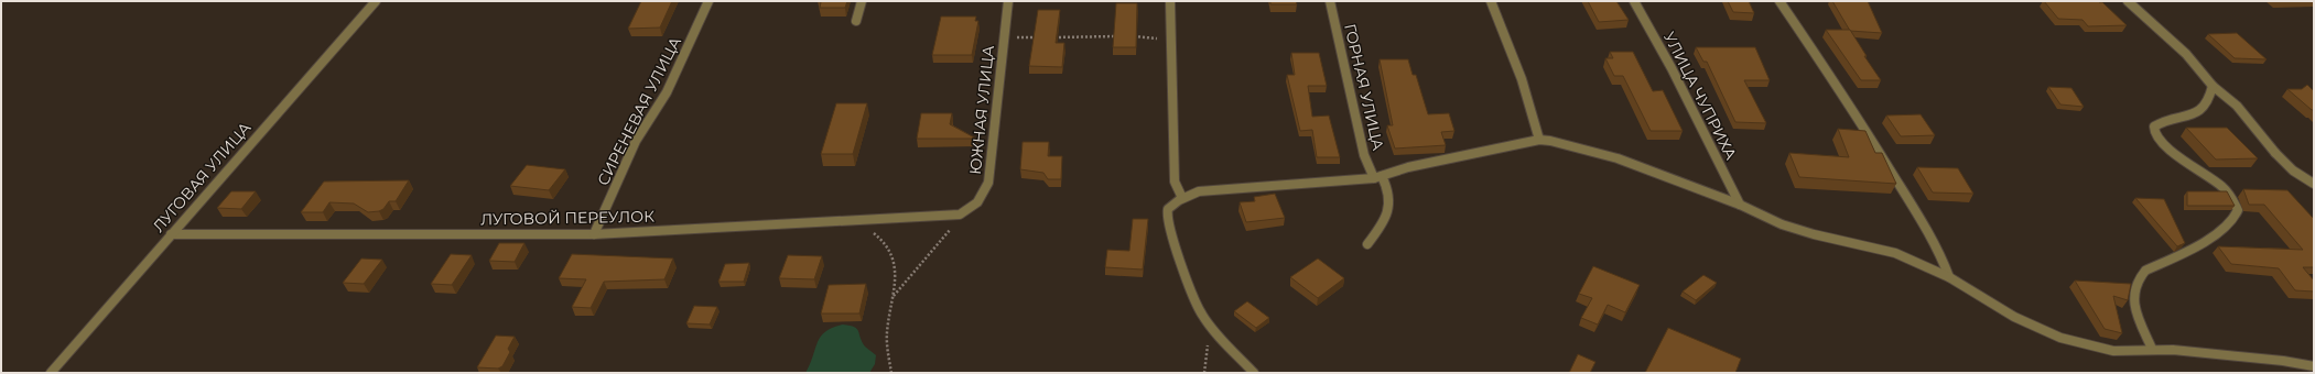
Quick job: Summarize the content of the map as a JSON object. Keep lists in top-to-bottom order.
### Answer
{
  "streets": {
    "street": [
      "ГОРНАЯ УЛИЦА",
      "УЛИЦА ЧУПРИХА",
      "ЮЖНАЯ УЛИЦА",
      "СИРЕНЕВАЯ УЛИЦА",
      "ЛУГОВАЯ УЛИЦА",
      "ЛУГОВОЙ ПЕРЕУЛОК"
    ]
  },
  "crossings": [
    ["ЮЖНАЯ УЛИЦА", "ЛУГОВОЙ ПЕРЕУЛОК"],
    ["СИРЕНЕВАЯ УЛИЦА", "ЛУГОВОЙ ПЕРЕУЛОК"],
    ["ЛУГОВАЯ УЛИЦА", "ЛУГОВОЙ ПЕРЕУЛОК"]
  ]
}
